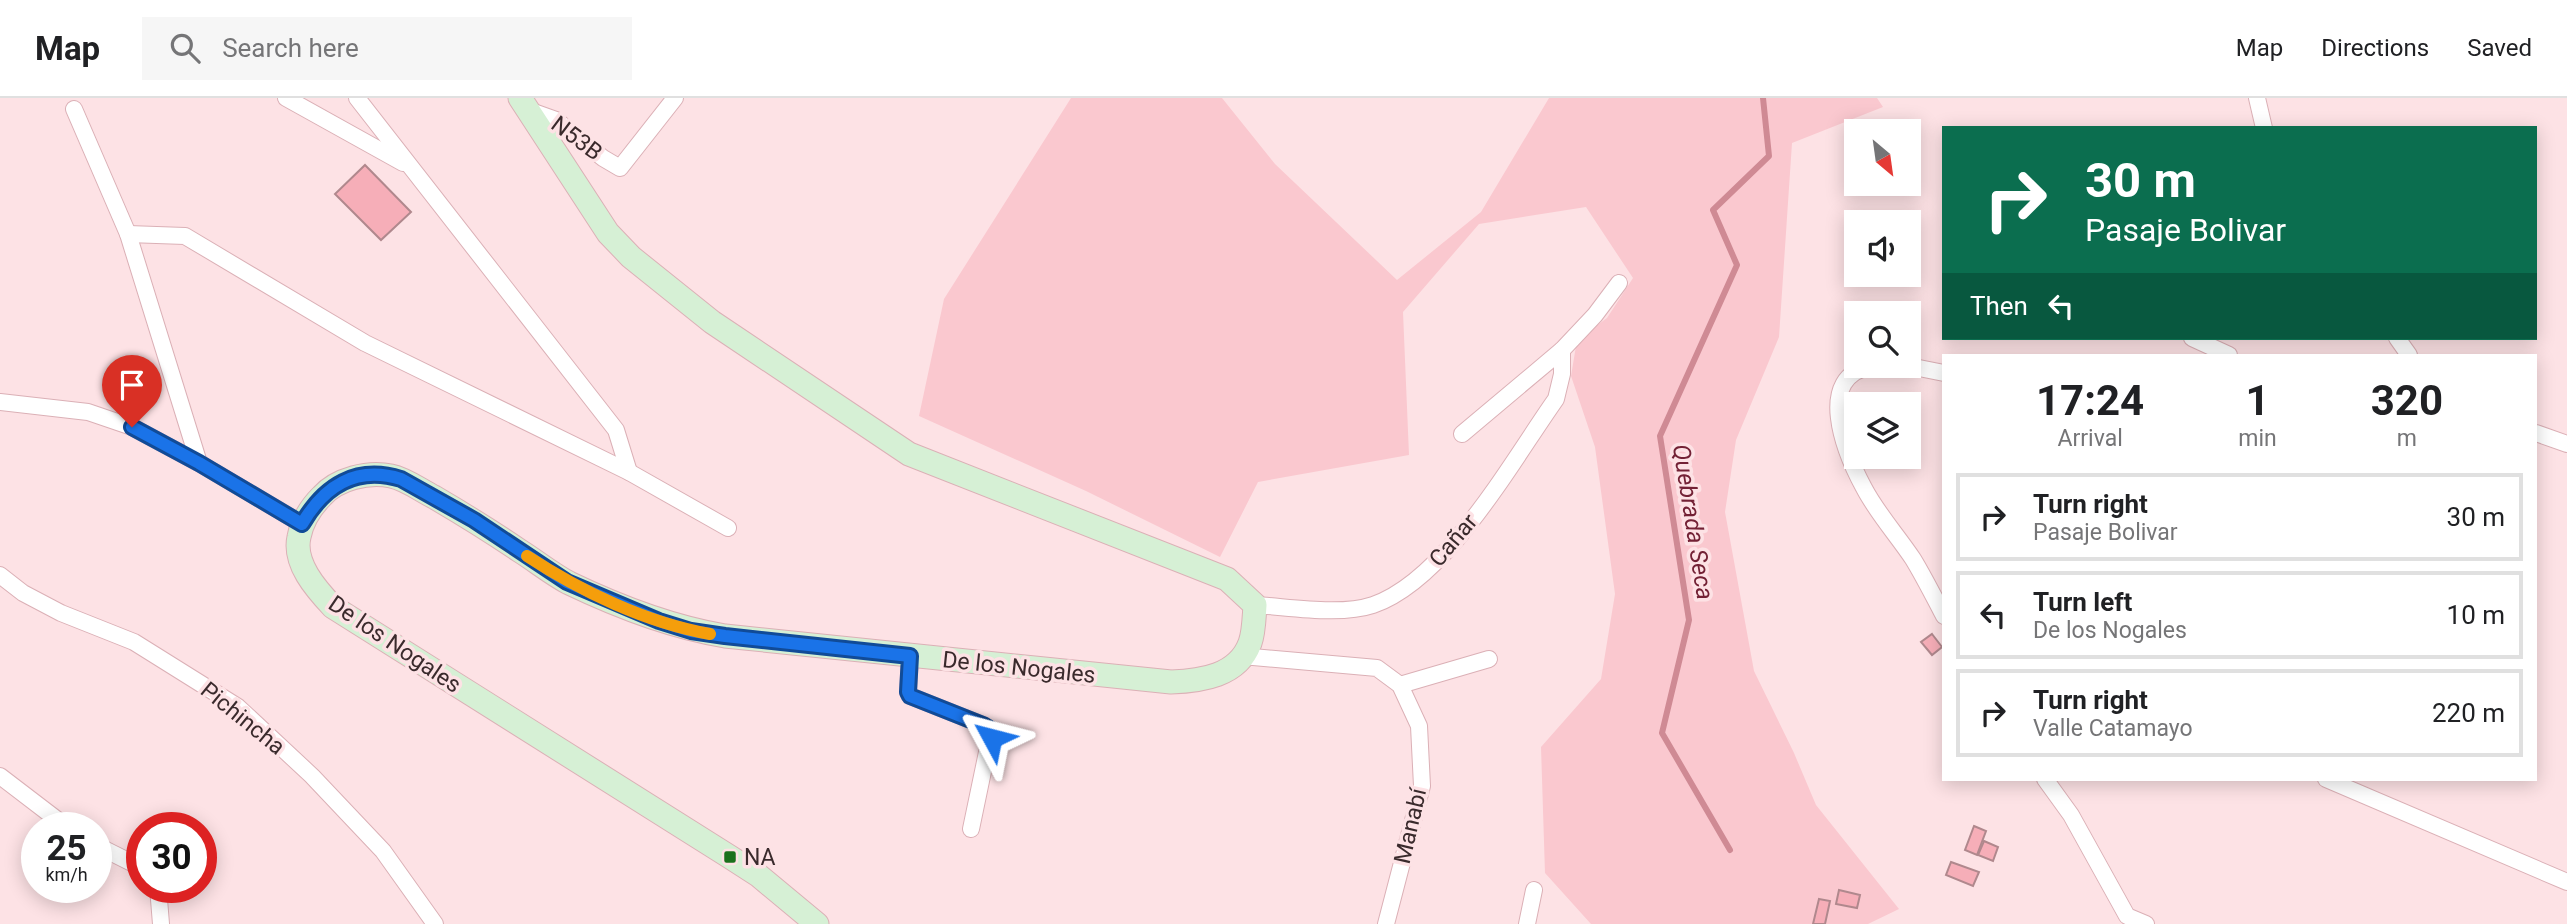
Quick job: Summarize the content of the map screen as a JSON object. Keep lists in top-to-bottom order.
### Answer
{
  "streets": {
    "street": [
      "N53B",
      "Cañar",
      "De los Nogales",
      "Pichincha",
      "Manabí"
    ]
  },
  "water": ["Quebrada Seca"],
  "places": {
    "transit": ["NA"]
  },
  "north": "bottom right",
  "page": {
    "header": "Map",
    "search": "Search here",
    "nav": ["Map", "Directions", "Saved"],
    "turn": ["30 m", "Pasaje Bolivar"],
    "then": "Then",
    "eta": [
      "17:24",
      "Arrival",
      "1",
      "min",
      "320",
      "m"
    ],
    "list": [
      {
        "name": "Turn right",
        "note": "Pasaje Bolivar",
        "value": "30 m"
      },
      {
        "name": "Turn left",
        "note": "De los Nogales",
        "value": "10 m"
      },
      {
        "name": "Turn right",
        "note": "Valle Catamayo",
        "value": "220 m"
      }
    ],
    "speed": "25 km/h",
    "limit": "30"
  }
}
